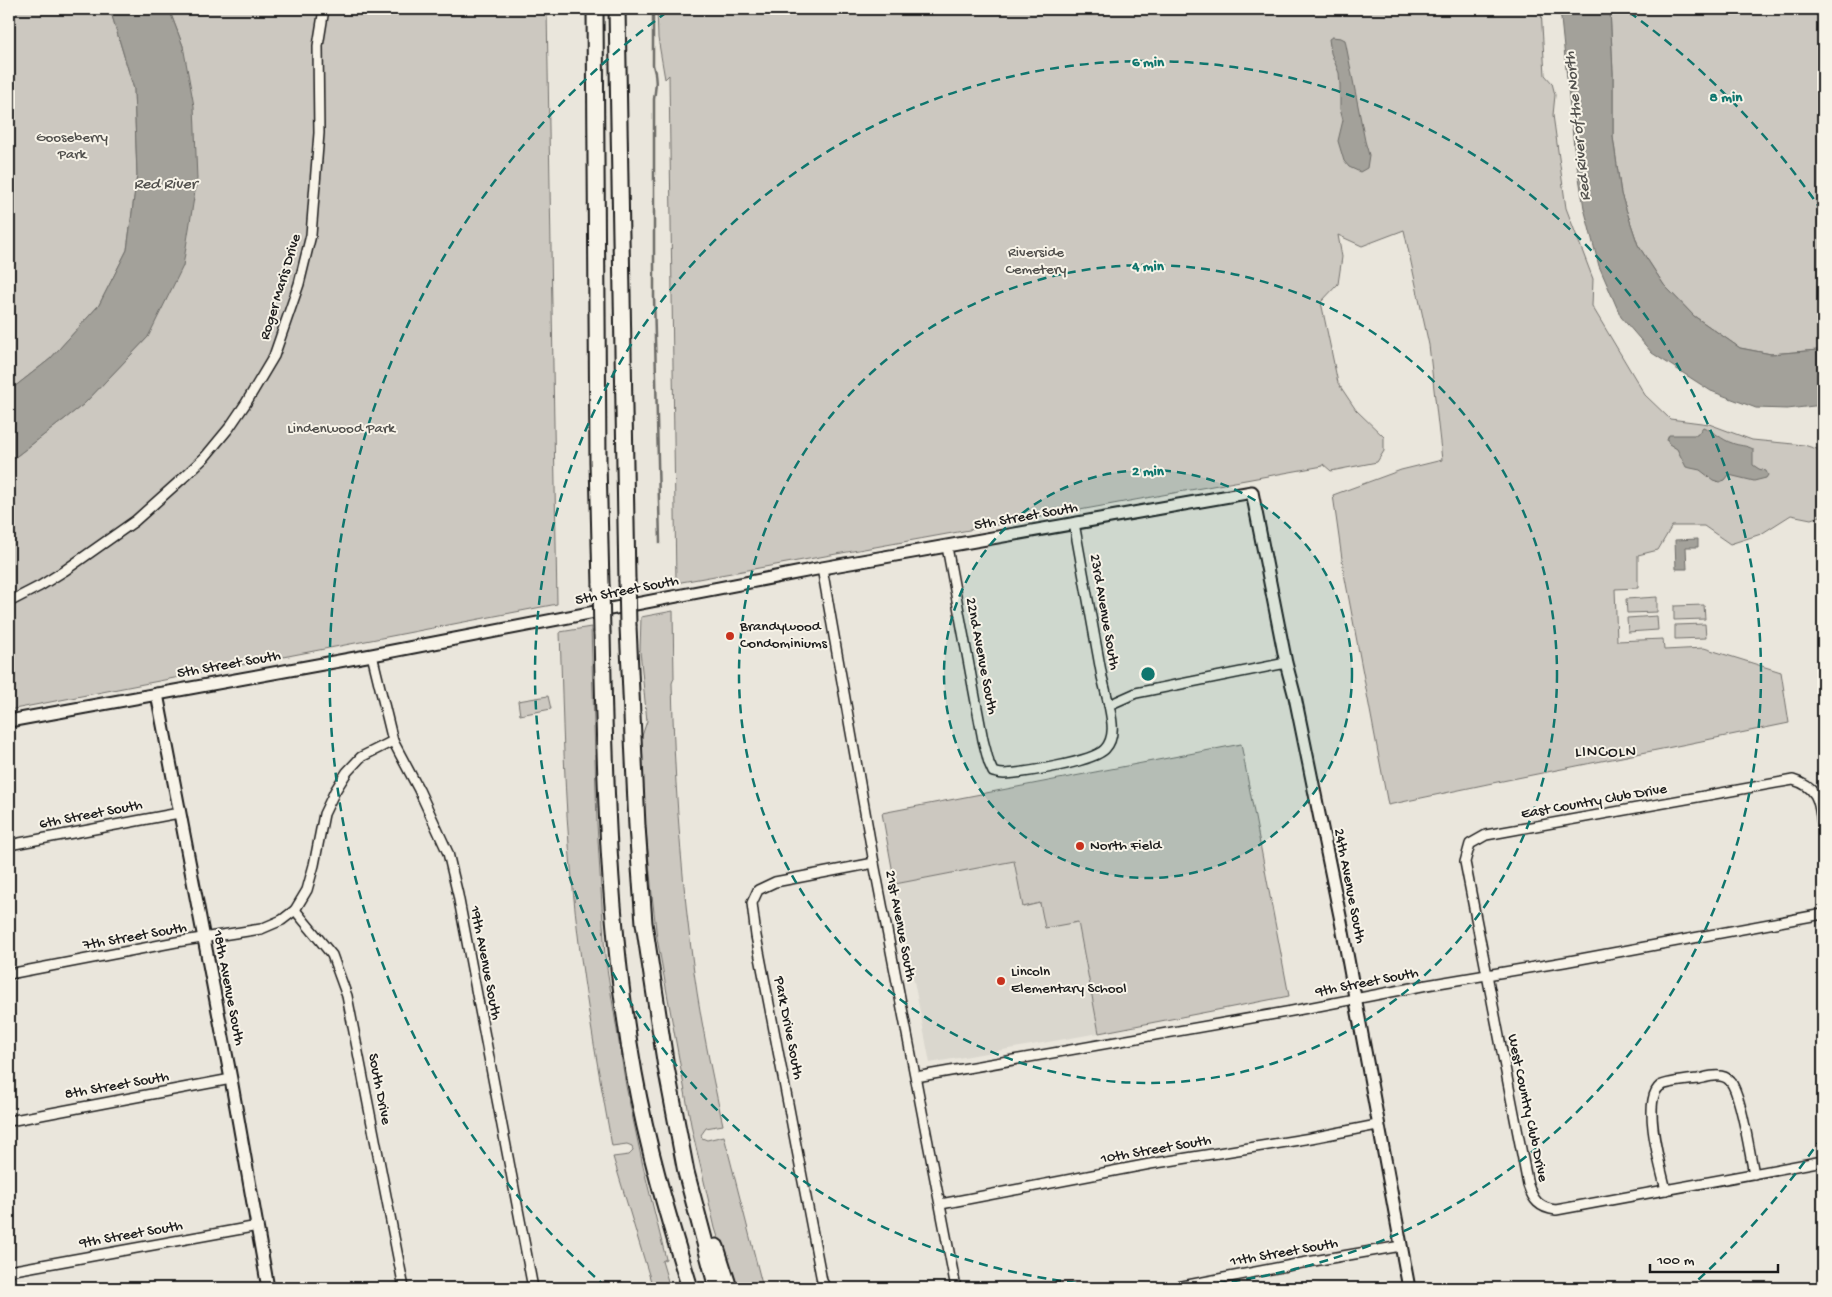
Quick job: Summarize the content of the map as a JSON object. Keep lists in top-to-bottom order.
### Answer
{
  "streets": {
    "street": [
      "Roger Maris Drive",
      "5th Street South",
      "23rd Avenue South",
      "22nd Avenue South",
      "East Country Club Drive",
      "6th Street South",
      "24th Avenue South",
      "21st Avenue South",
      "7th Street South",
      "19th Avenue South",
      "9th Street South",
      "18th Avenue South",
      "Park Drive South",
      "8th Street South",
      "South Drive",
      "West Country Club Drive",
      "10th Street South",
      "11th Street South"
    ]
  },
  "crossings": [
    ["5th Street South", "23rd Avenue South"],
    ["5th Street South", "22nd Avenue South"],
    ["5th Street South", "24th Avenue South"],
    ["5th Street South", "21st Avenue South"],
    ["5th Street South", "19th Avenue South"],
    ["5th Street South", "18th Avenue South"],
    ["23rd Avenue South", "22nd Avenue South"],
    ["East Country Club Drive", "9th Street South"],
    ["East Country Club Drive", "West Country Club Drive"],
    ["6th Street South", "18th Avenue South"],
    ["24th Avenue South", "9th Street South"],
    ["24th Avenue South", "10th Street South"],
    ["24th Avenue South", "11th Street South"],
    ["21st Avenue South", "9th Street South"],
    ["21st Avenue South", "Park Drive South"],
    ["21st Avenue South", "10th Street South"],
    ["7th Street South", "19th Avenue South"],
    ["7th Street South", "18th Avenue South"],
    ["7th Street South", "South Drive"],
    ["9th Street South", "18th Avenue South"],
    ["9th Street South", "West Country Club Drive"],
    ["18th Avenue South", "8th Street South"]
  ],
  "districts": ["LINCOLN"],
  "water": ["Red River of the North", "Red River"],
  "parks": ["Gooseberry Park", "Riverside Cemetery", "Lindenwood Park"],
  "places": ["Brandywood Condominiums", "North Field", "Lincoln Elementary School"],
  "scale_bar": "100 m",
  "rings": [
    "6 min",
    "8 min",
    "4 min",
    "2 min"
  ]
}
